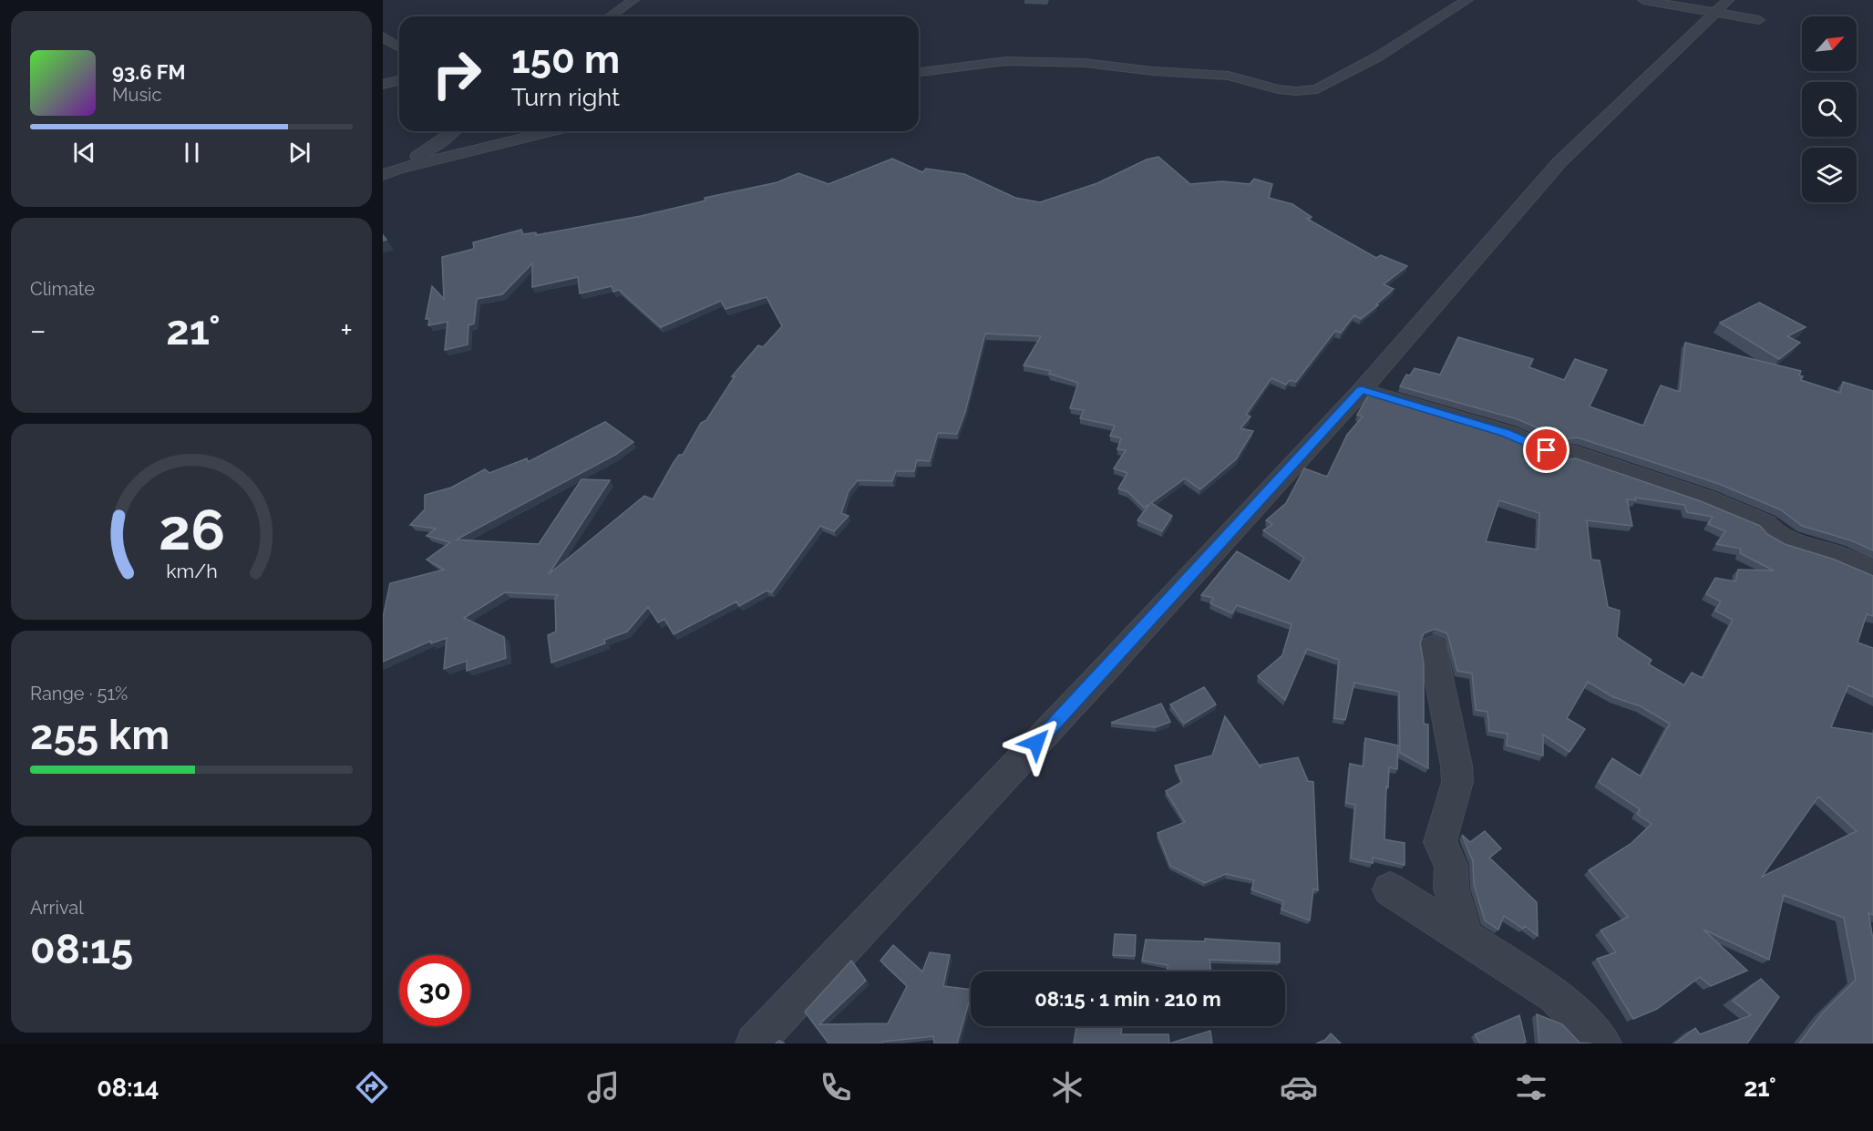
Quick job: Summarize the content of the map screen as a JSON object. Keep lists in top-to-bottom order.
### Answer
{
  "north": "top right",
  "page": {
    "turn": ["150 m", "Turn right"],
    "song": ["93.6 FM", "Music"],
    "tile": [
      "Climate",
      ["Range · 51%", "255 km"],
      ["Arrival", "08:15"]
    ],
    "heat": ["−", "21°", "+"],
    "limit": "30",
    "trip": "08:15 · 1 min · 210 m",
    "tabs": ["08:14", "21°"],
    "gauge": ["26", "km/h"]
  }
}
